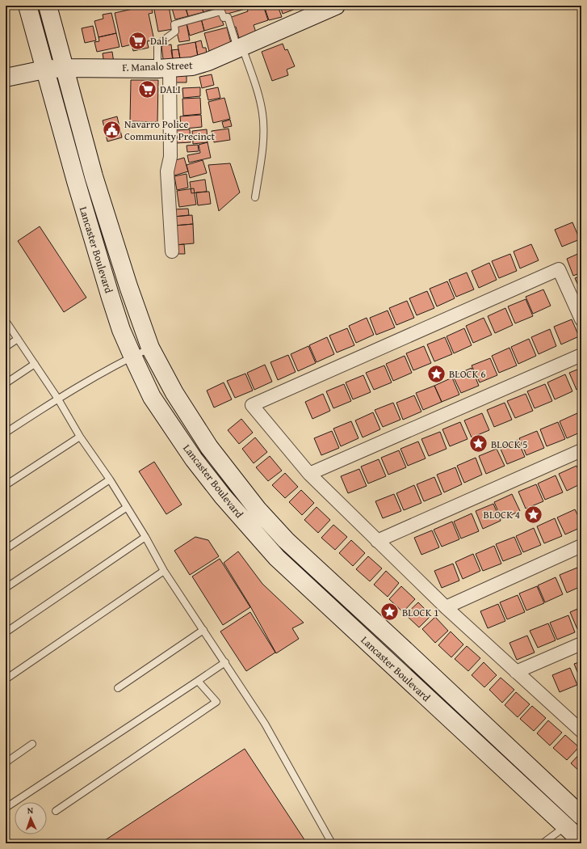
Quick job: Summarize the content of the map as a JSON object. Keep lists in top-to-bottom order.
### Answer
{
  "streets": {
    "main road": ["F. Manalo Street", "Lancaster Boulevard"]
  },
  "crossings": [
    ["F. Manalo Street", "Lancaster Boulevard"]
  ],
  "places": {
    "supermarket": ["Dali", "DALI"],
    "public building": ["Navarro Police Community Precinct"],
    "place": [
      "BLOCK 6",
      "BLOCK 5",
      "BLOCK 4",
      "BLOCK 1"
    ]
  },
  "north": "top"
}
